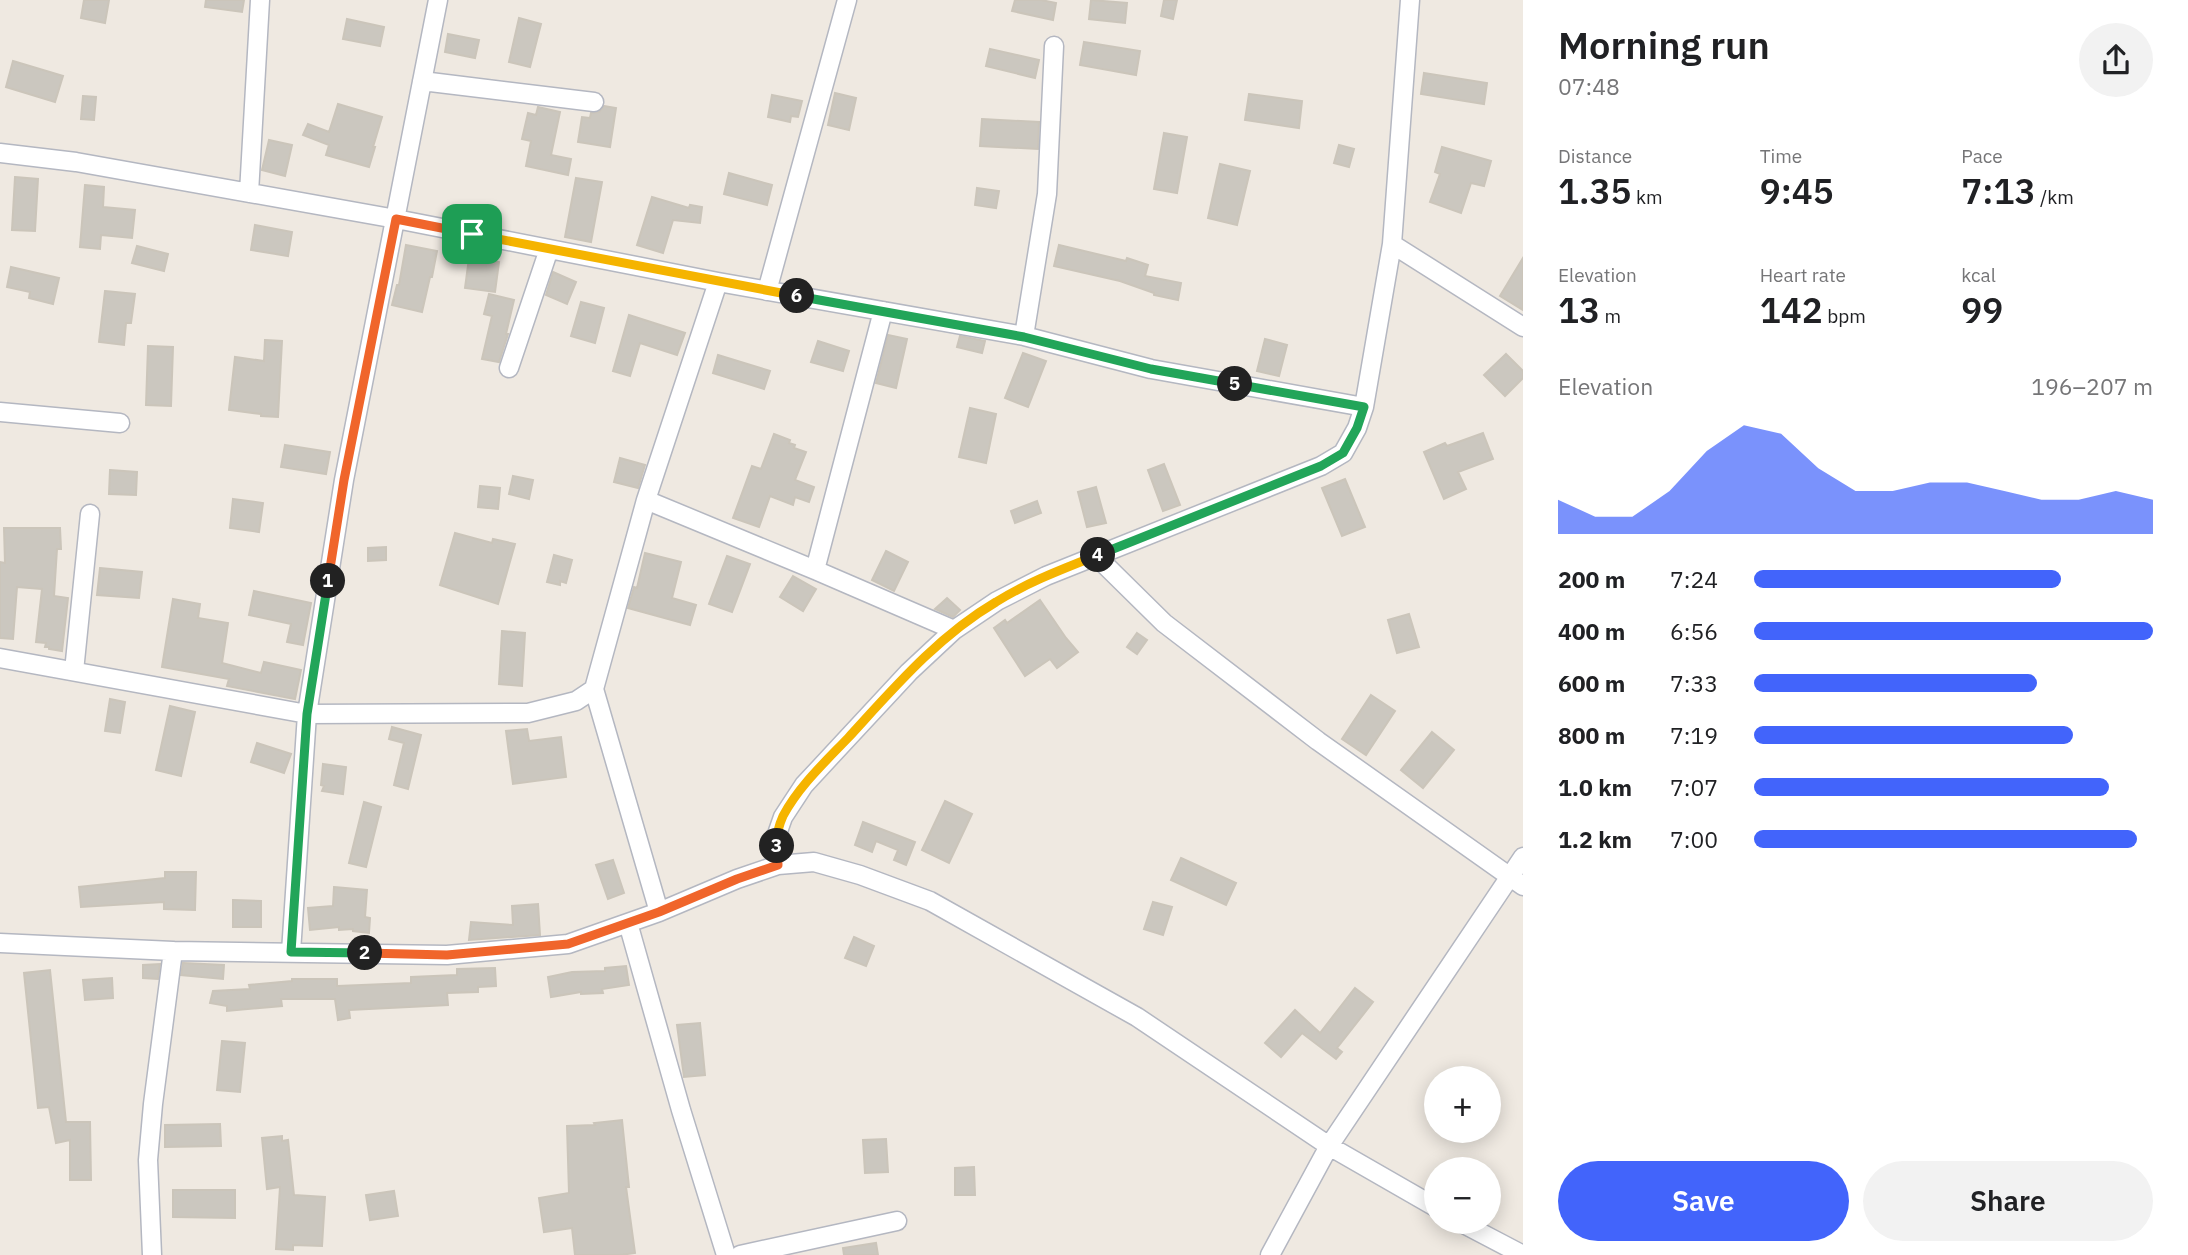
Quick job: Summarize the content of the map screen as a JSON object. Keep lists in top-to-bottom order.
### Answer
{
  "page": {
    "heading": ["Morning run", "07:48"],
    "stats": [
      ["Distance", "1.35 km"],
      ["Time", "9:45"],
      ["Pace", "7:13 /km"],
      ["Elevation", "13 m"],
      ["Heart rate", "142 bpm"],
      ["kcal", "99"]
    ],
    "pins": [
      "6",
      "5",
      "4",
      "1",
      "3",
      "2"
    ],
    "chart": ["Elevation", "196–207 m"],
    "list": [
      {
        "name": "200 m",
        "note": "7:24"
      },
      {
        "name": "400 m",
        "note": "6:56"
      },
      {
        "name": "600 m",
        "note": "7:33"
      },
      {
        "name": "800 m",
        "note": "7:19"
      },
      {
        "name": "1.0 km",
        "note": "7:07"
      },
      {
        "name": "1.2 km",
        "note": "7:00"
      }
    ],
    "map_buttons": ["+", "−"],
    "buttons": ["Save", "Share"]
  }
}
